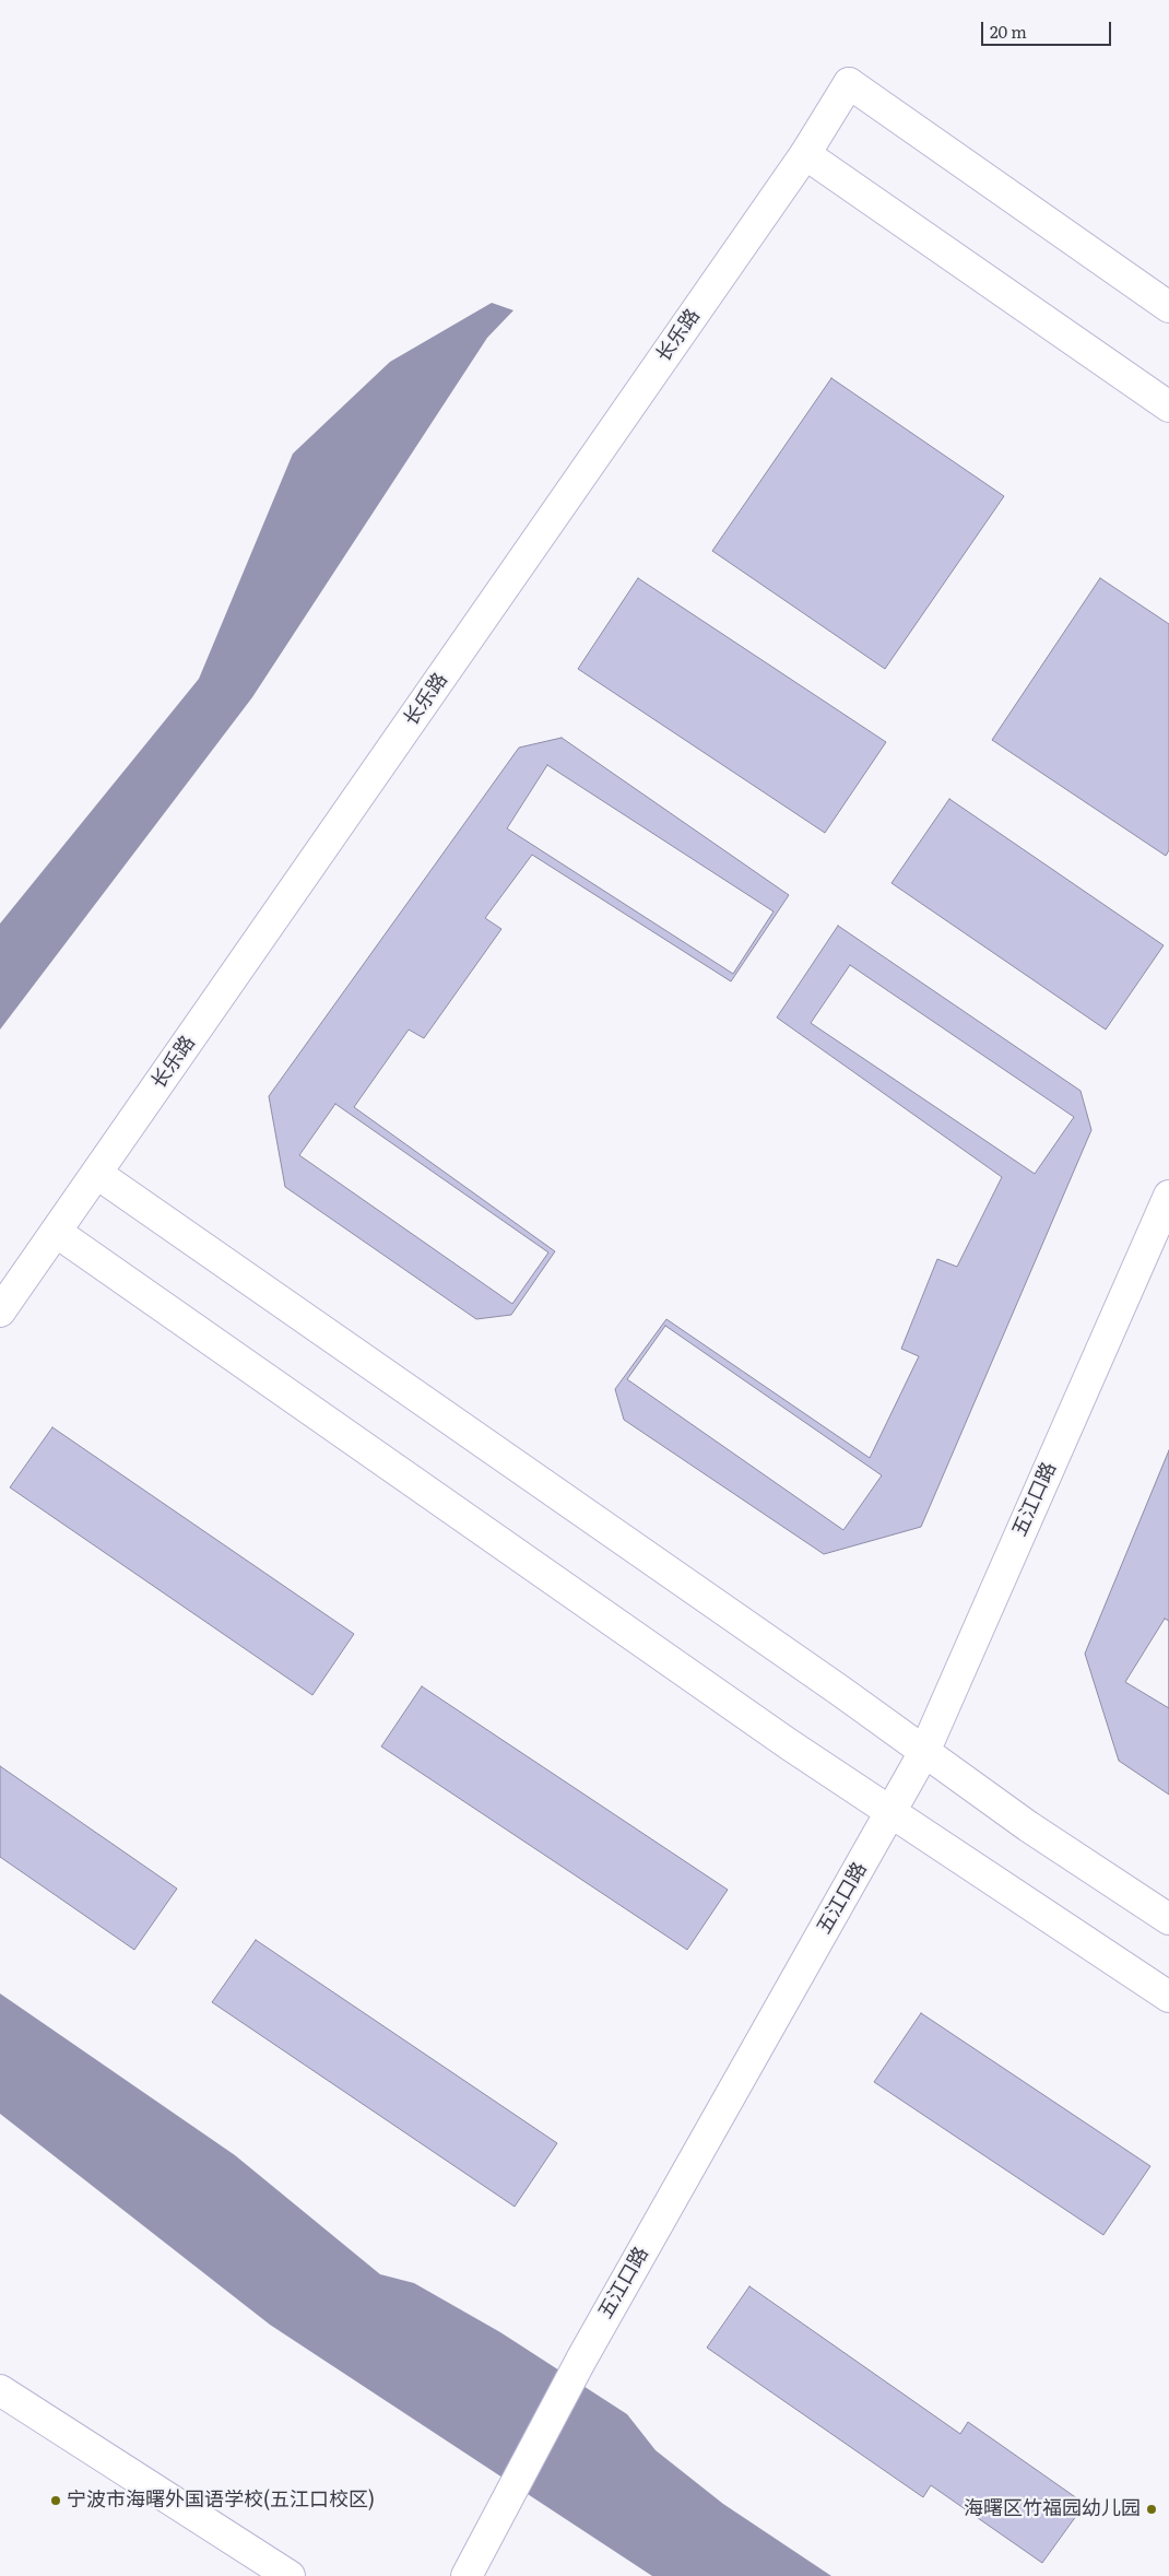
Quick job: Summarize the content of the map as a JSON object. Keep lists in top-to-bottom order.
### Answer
{
  "streets": {
    "street": ["长乐路", "五江口路"]
  },
  "places": ["宁波市海曙外国语学校(五江口校区)", "海曙区竹福园幼儿园"],
  "scale_bar": "20 m"
}
